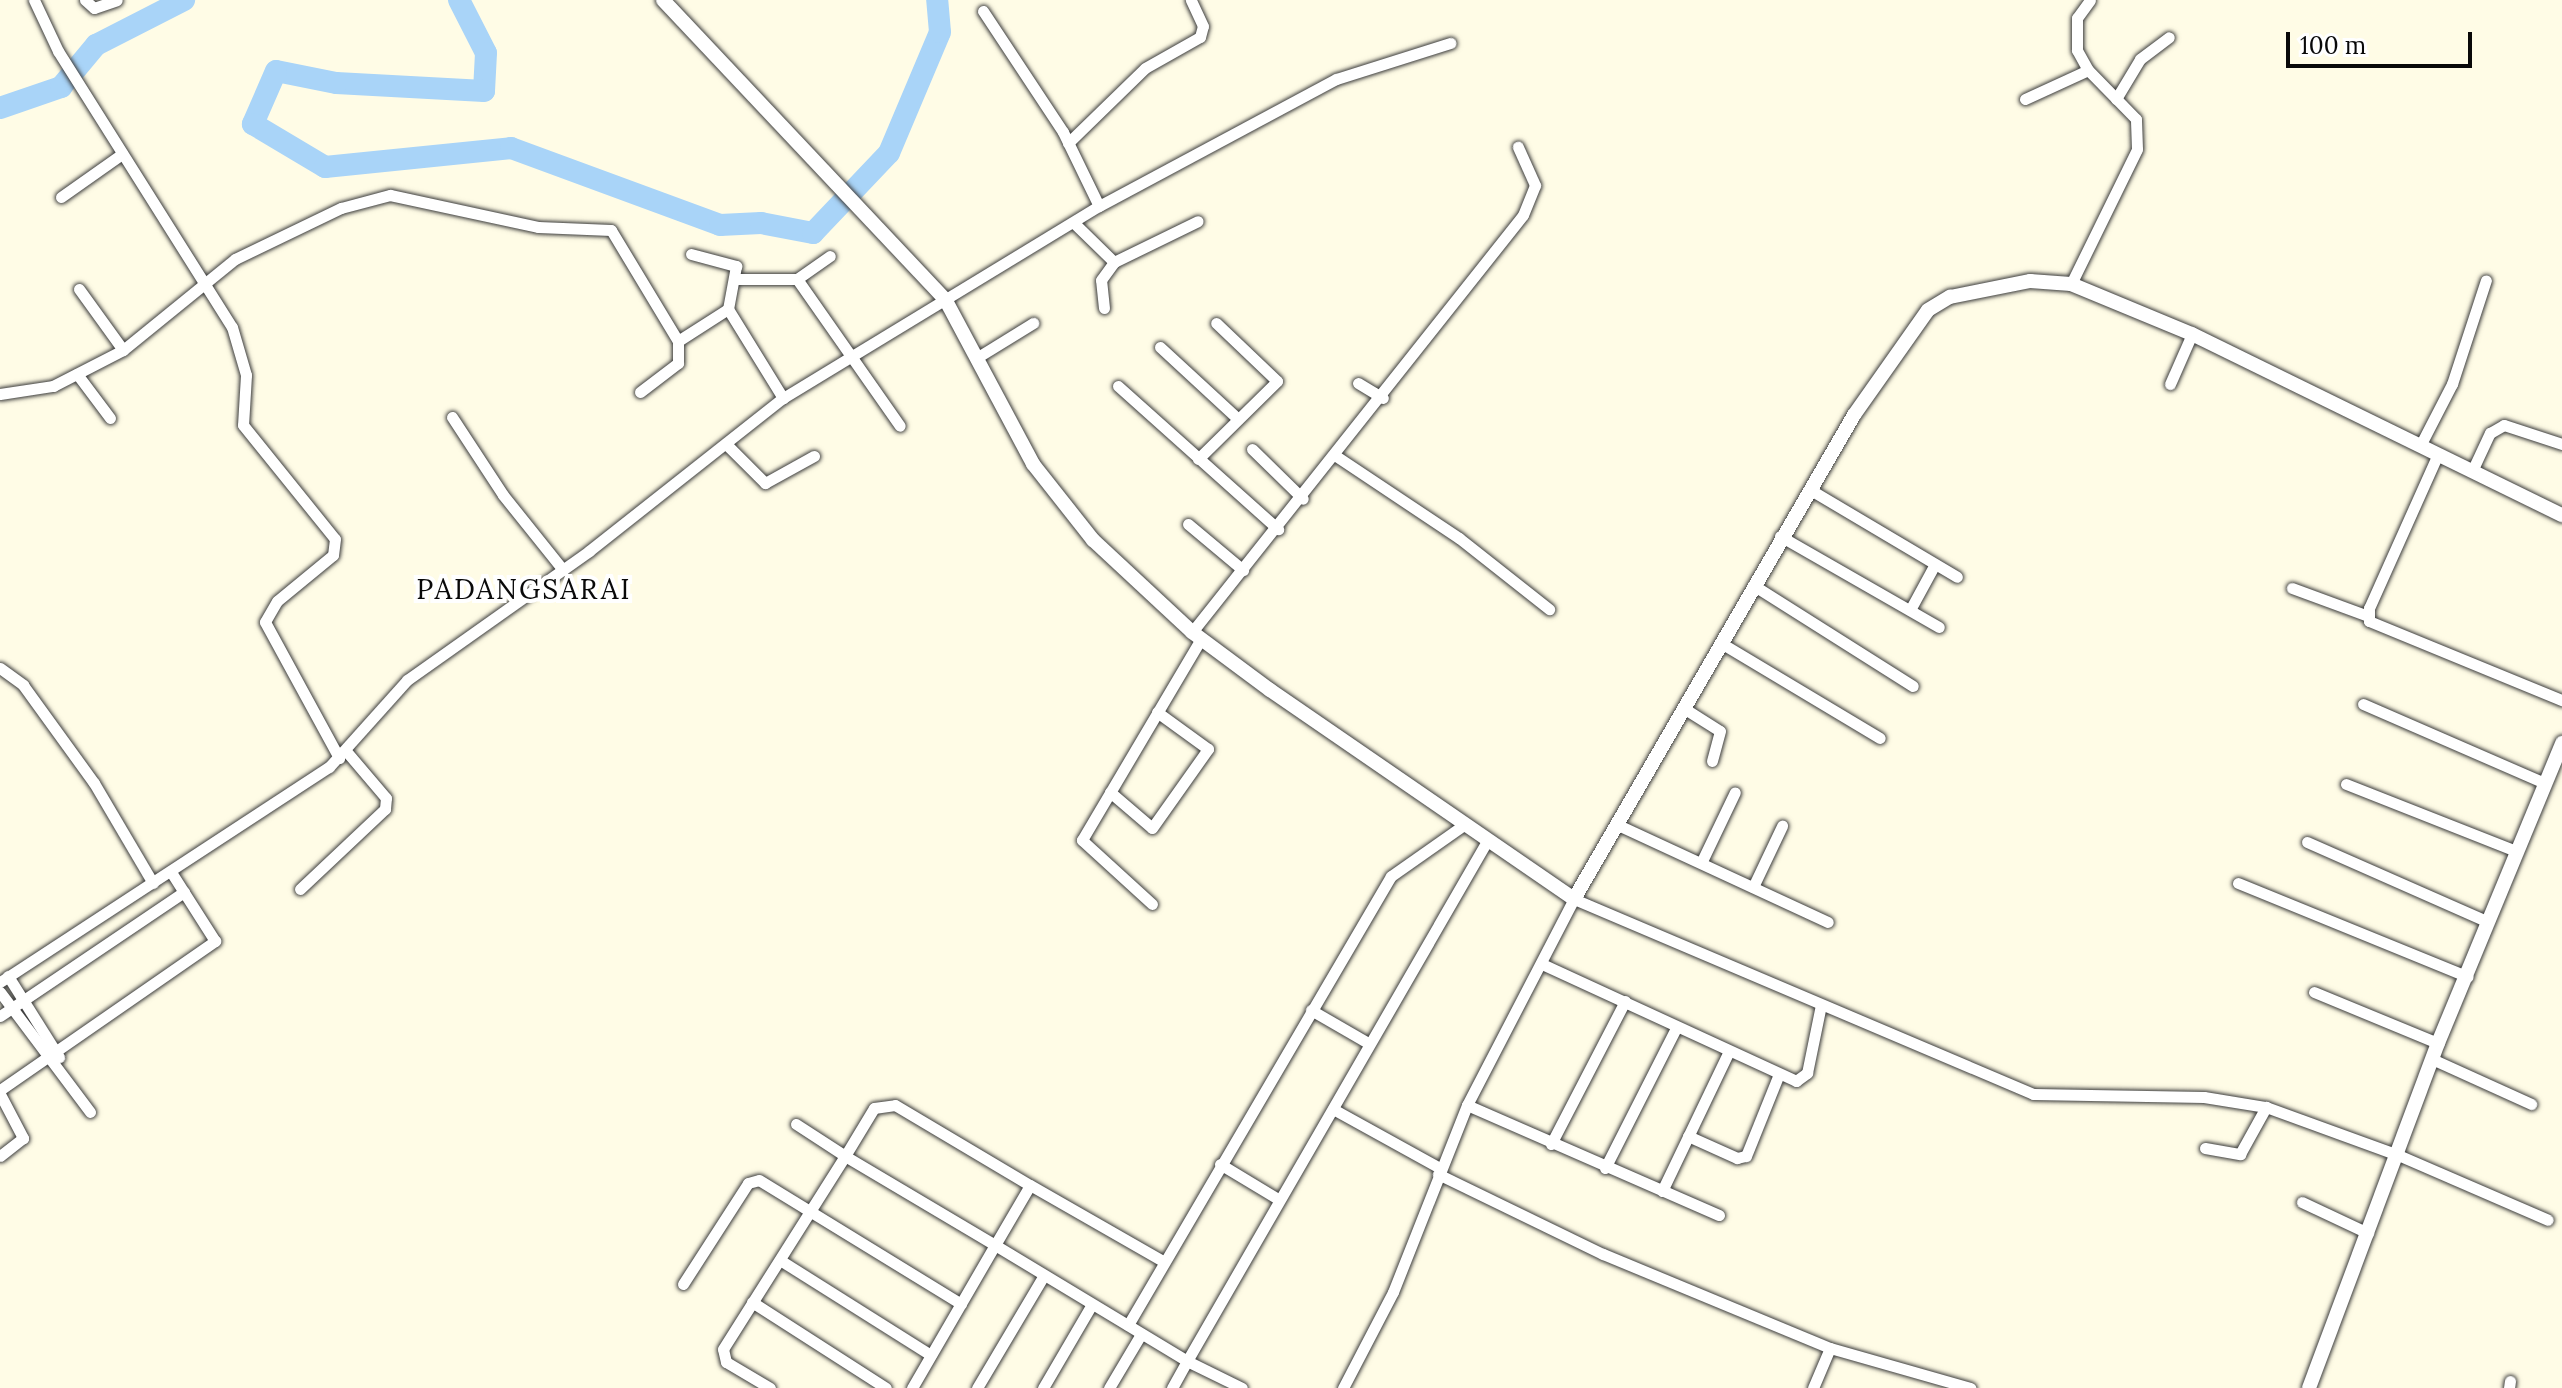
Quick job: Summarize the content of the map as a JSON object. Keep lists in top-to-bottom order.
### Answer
{
  "districts": ["PADANGSARAI"],
  "scale_bar": "100 m"
}
